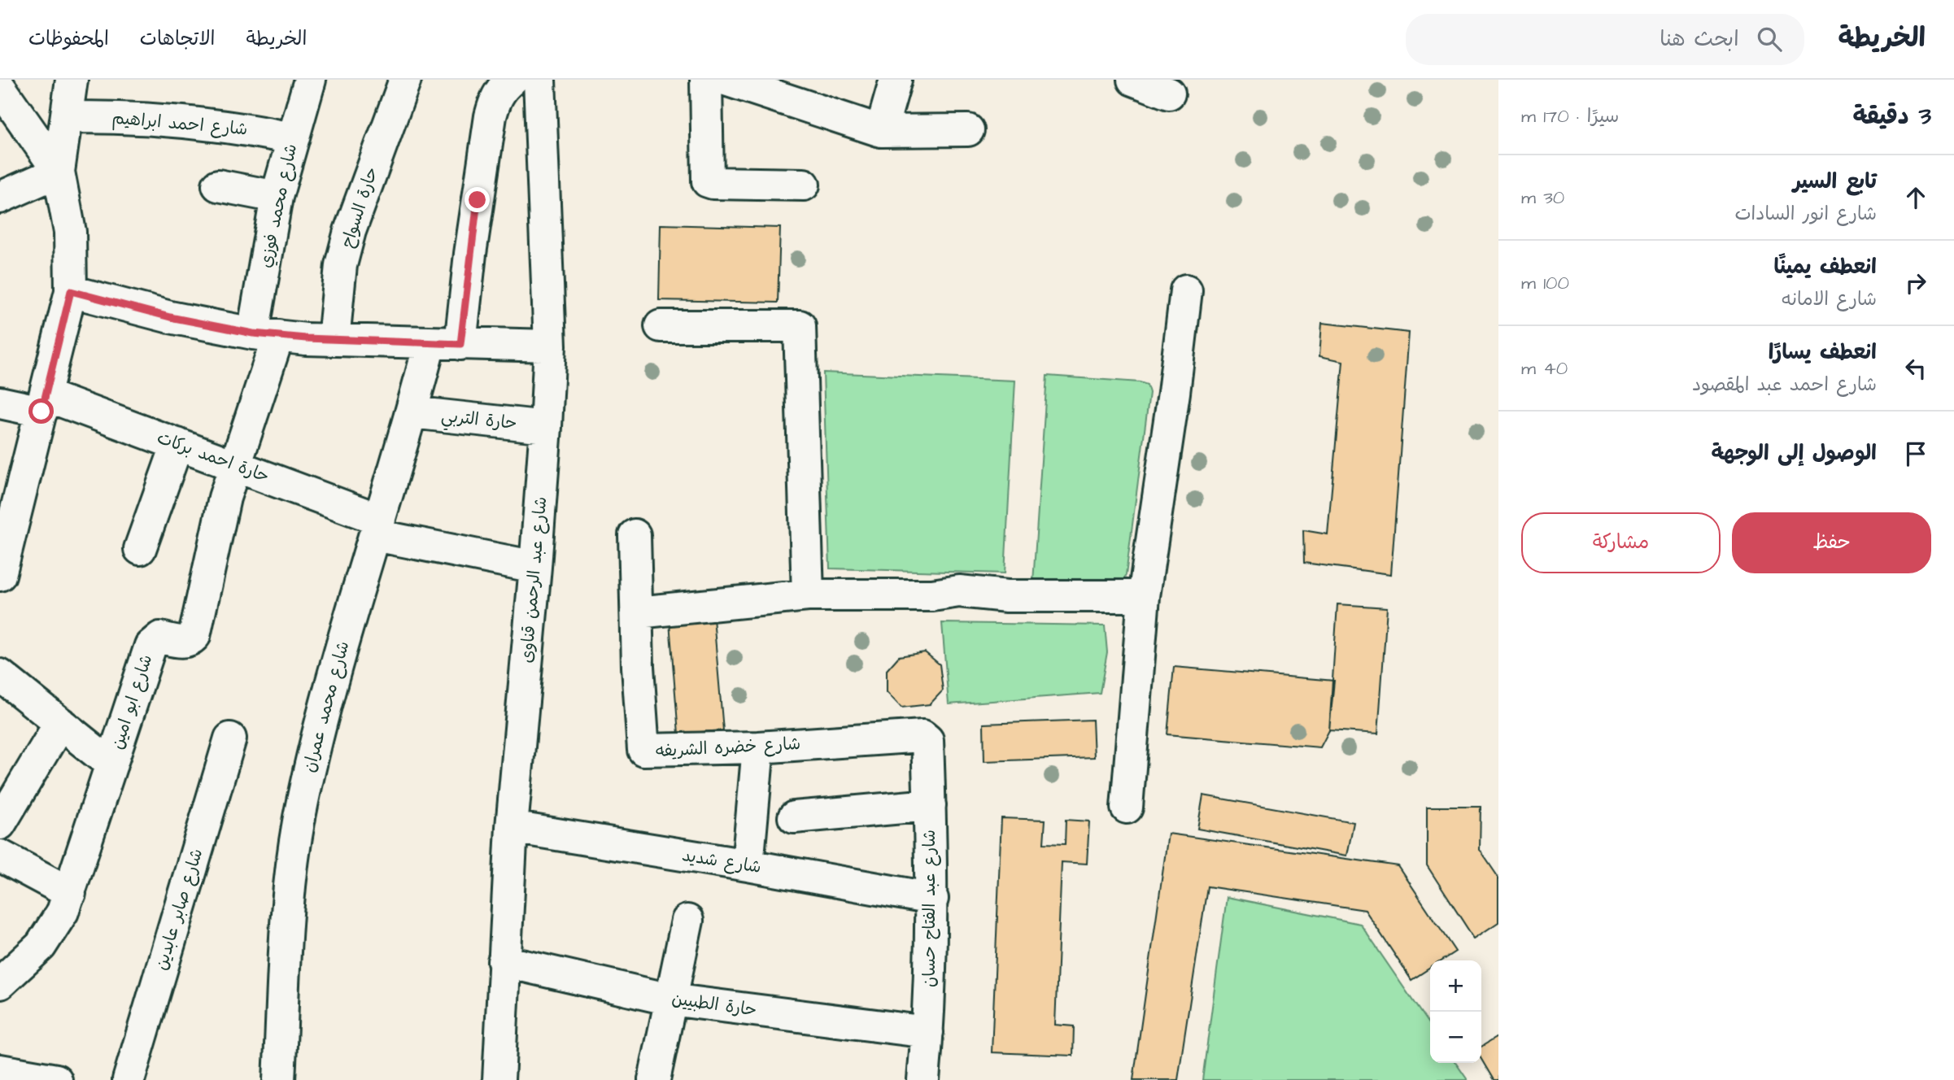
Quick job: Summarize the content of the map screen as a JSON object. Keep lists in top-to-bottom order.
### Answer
{
  "streets": {
    "street": [
      "شارع احمد ابراهيم",
      "شارع محمد فوزي",
      "حارة السواح",
      "حارة التربي",
      "حارة احمد بركات",
      "شارع عبد الرحمن قناوى",
      "شارع ابو امين",
      "شارع محمد عمران",
      "شارع خضره الشريفه",
      "شارع شديد",
      "شارع عبد الفتاح حسان",
      "شارع صابر عابدين",
      "حارة الطبيين"
    ]
  },
  "crossings": [
    ["شارع احمد ابراهيم", "شارع محمد فوزي"],
    ["شارع محمد فوزي", "شارع ابو امين"],
    ["حارة التربي", "شارع عبد الرحمن قناوى"],
    ["حارة التربي", "شارع محمد عمران"],
    ["حارة احمد بركات", "شارع عبد الرحمن قناوى"],
    ["حارة احمد بركات", "شارع ابو امين"],
    ["حارة احمد بركات", "شارع محمد عمران"],
    ["شارع عبد الرحمن قناوى", "شارع شديد"],
    ["شارع عبد الرحمن قناوى", "حارة الطبيين"],
    ["شارع خضره الشريفه", "شارع عبد الفتاح حسان"],
    ["شارع شديد", "شارع عبد الفتاح حسان"],
    ["شارع عبد الفتاح حسان", "حارة الطبيين"]
  ],
  "page": {
    "header": "الخريطة",
    "search": "ابحث هنا",
    "nav": ["الخريطة", "الاتجاهات", "المحفوظات"],
    "heading": ["3 دقيقة", "سيرًا · 170 m"],
    "list": [
      ["تابع السير", "شارع انور السادات", "30 m"],
      ["انعطف يمينًا", "شارع الامانه", "100 m"],
      ["انعطف يسارًا", "شارع احمد عبد المقصود", "40 m"],
      "الوصول إلى الوجهة"
    ],
    "buttons": ["حفظ", "مشاركة"],
    "map_buttons": ["+", "−"]
  }
}
